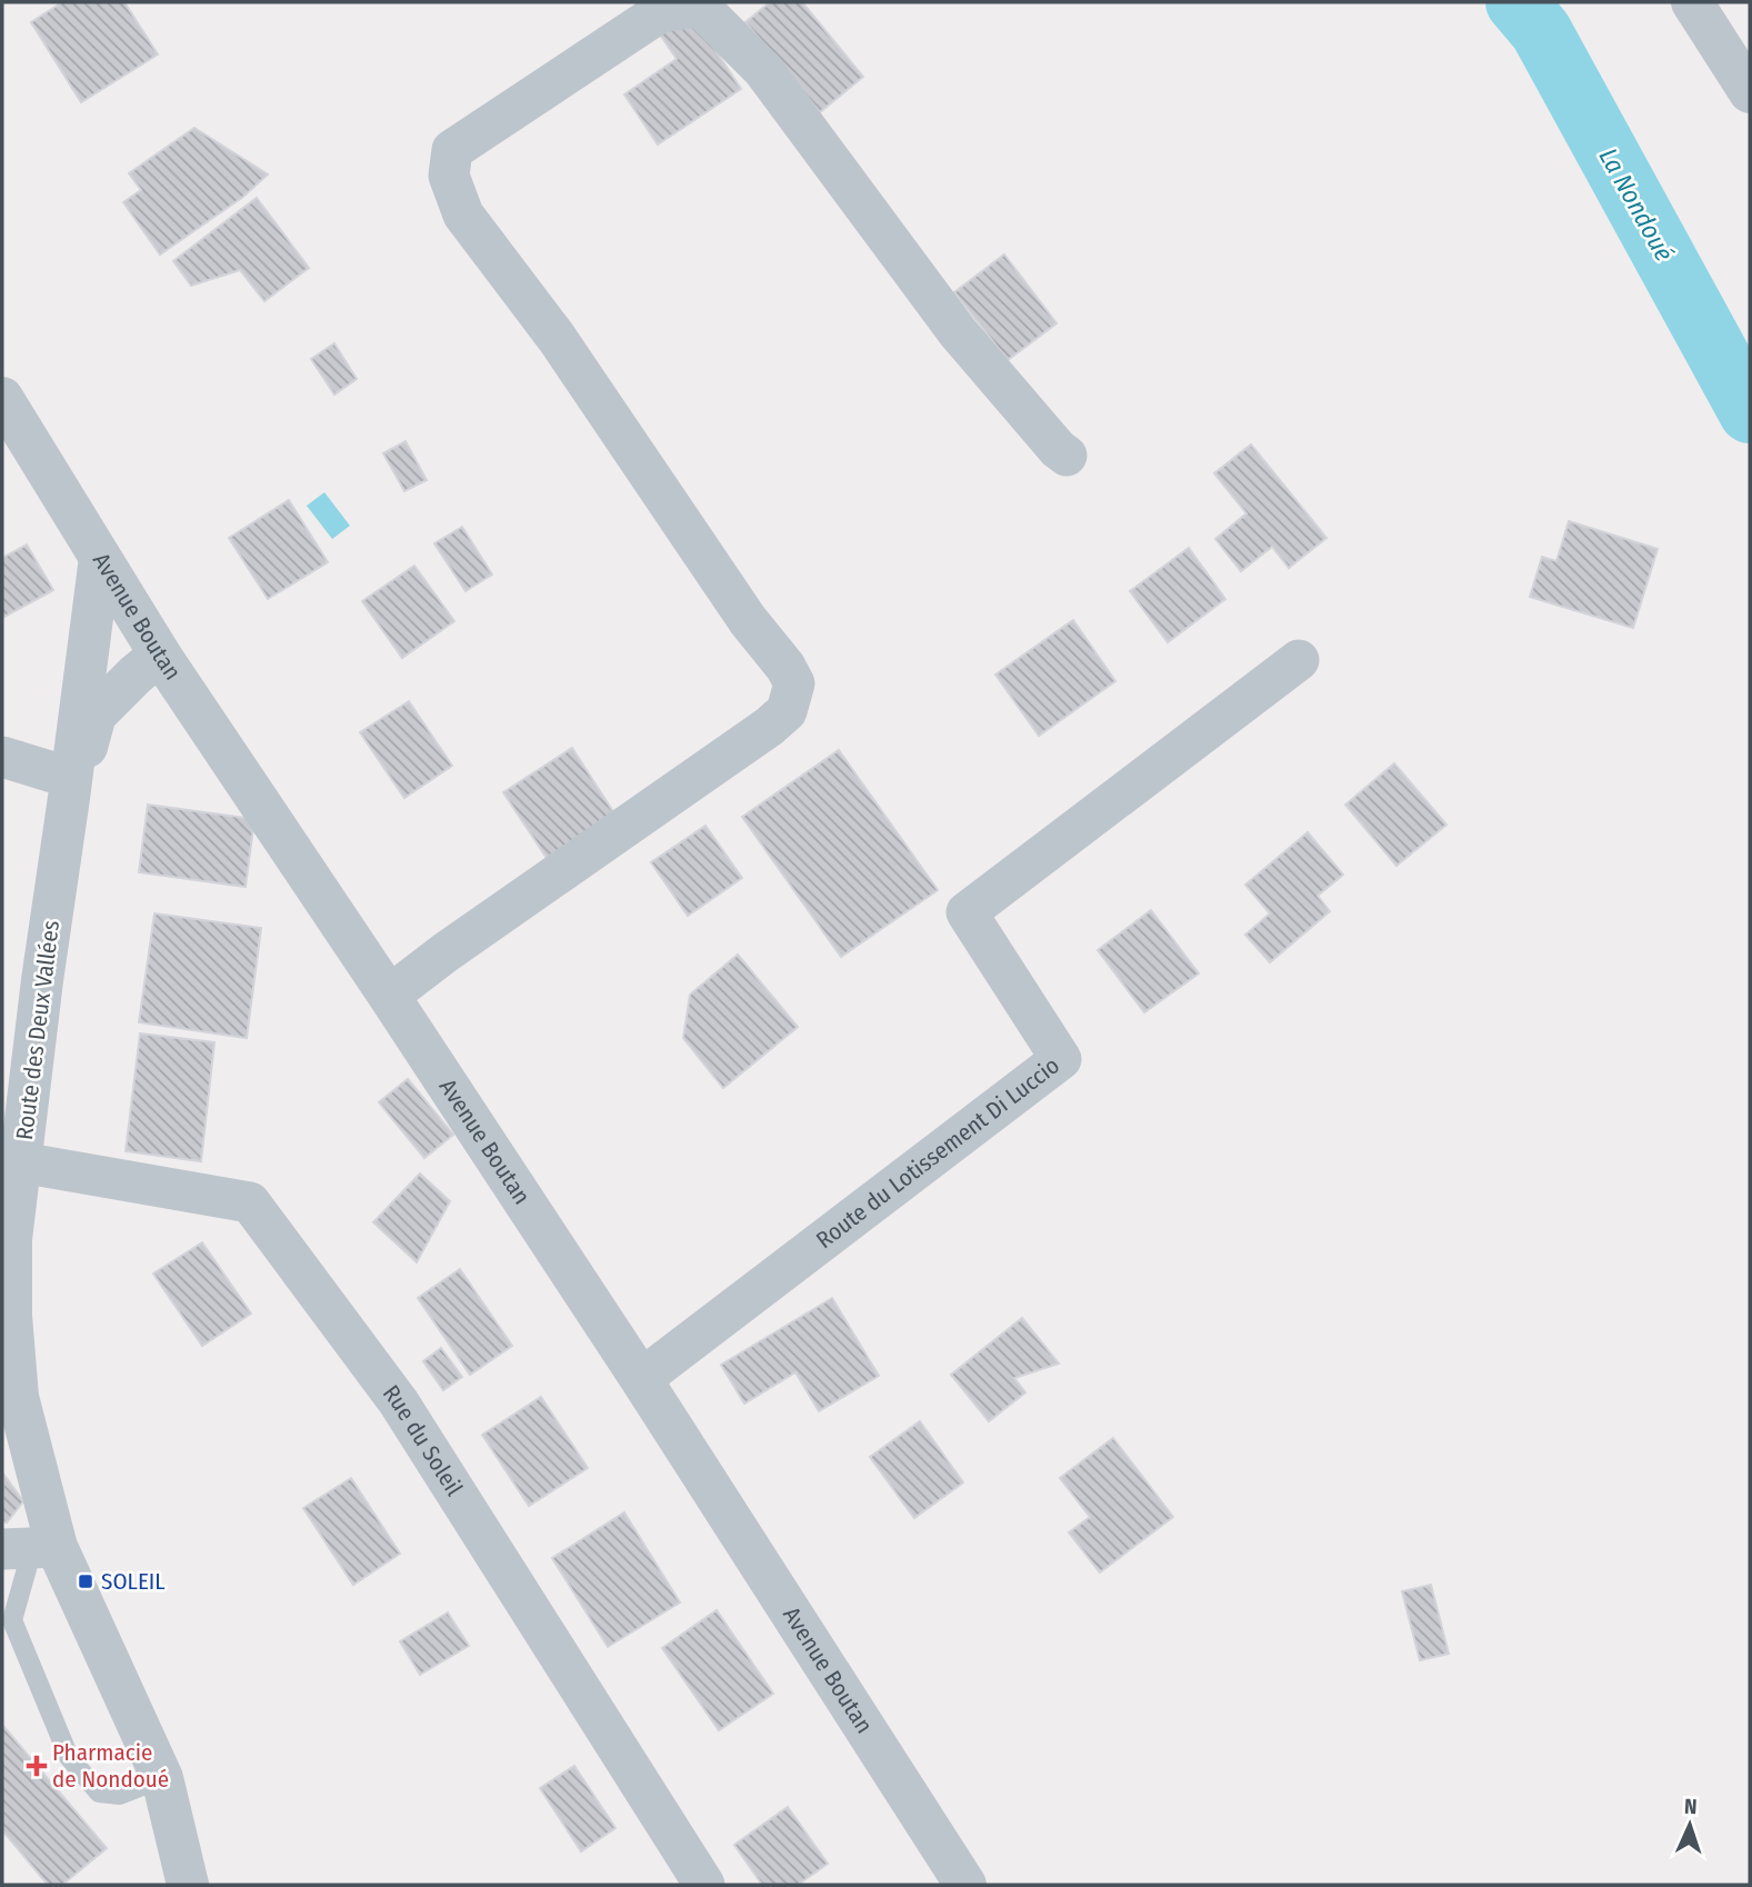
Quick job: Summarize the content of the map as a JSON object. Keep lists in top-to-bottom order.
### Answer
{
  "streets": {
    "street": [
      "Avenue Boutan",
      "Route des Deux Vallées",
      "Route du Lotissement Di Luccio",
      "Rue du Soleil"
    ]
  },
  "crossings": [
    ["Avenue Boutan", "Route des Deux Vallées"],
    ["Avenue Boutan", "Route du Lotissement Di Luccio"],
    ["Route des Deux Vallées", "Rue du Soleil"]
  ],
  "water": ["La Nondoué"],
  "places": {
    "transit": ["SOLEIL"],
    "health": ["Pharmacie de Nondoué"]
  },
  "north": "top"
}
